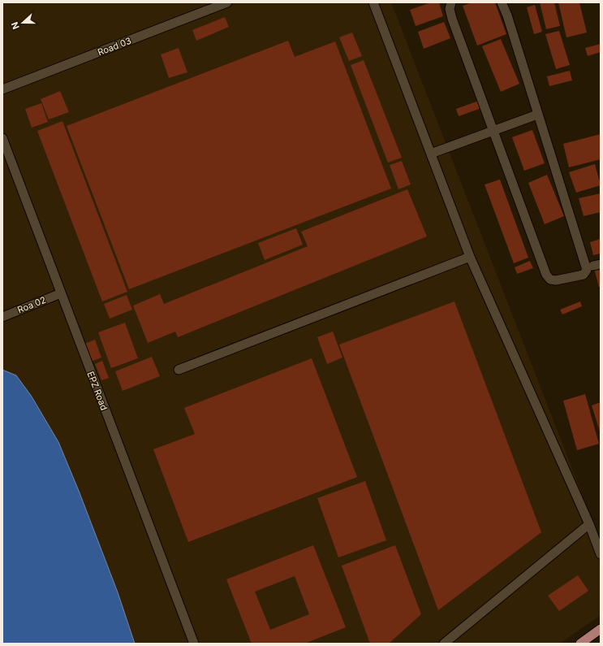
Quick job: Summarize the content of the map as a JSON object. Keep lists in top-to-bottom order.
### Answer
{
  "streets": {
    "street": ["Road 03", "Roa 02", "EPZ Road"]
  },
  "crossings": [
    ["Roa 02", "EPZ Road"]
  ],
  "north": "left"
}
